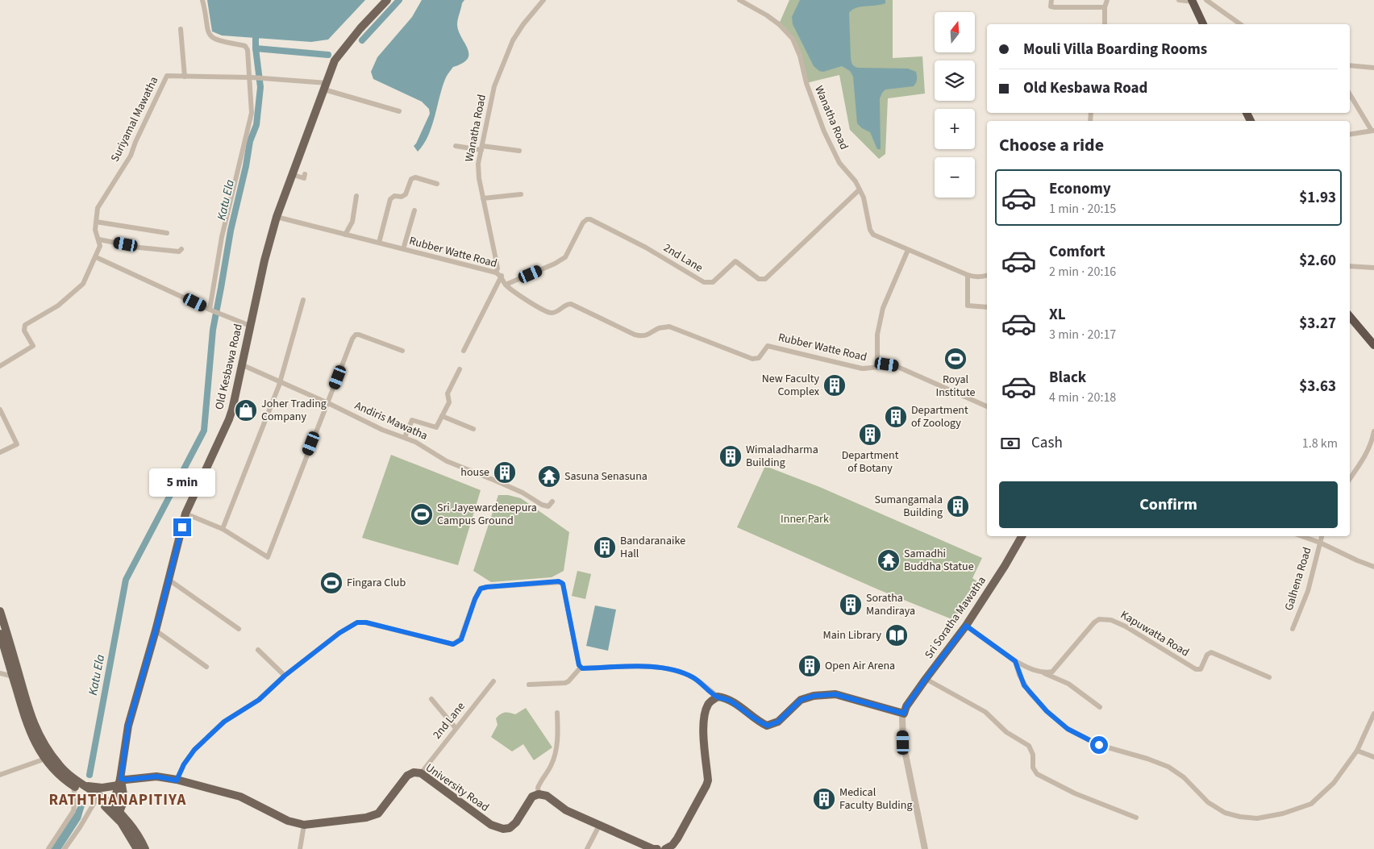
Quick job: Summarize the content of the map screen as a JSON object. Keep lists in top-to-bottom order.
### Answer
{
  "streets": {
    "main road": ["Old Kesbawa Road", "Sri Soratha Mawatha", "University Road"],
    "street": [
      "Wanatha Road",
      "Suriyamal Mawatha",
      "Rubber Watte Road",
      "2nd Lane",
      "Andiris Mawatha",
      "Galhena Road",
      "Kapuwatta Road"
    ]
  },
  "crossings": [
    ["Wanatha Road", "Rubber Watte Road"],
    ["Wanatha Road", "2nd Lane"],
    ["Suriyamal Mawatha", "Old Kesbawa Road"],
    ["Rubber Watte Road", "2nd Lane"],
    ["Rubber Watte Road", "Old Kesbawa Road"],
    ["2nd Lane", "University Road"],
    ["Old Kesbawa Road", "Andiris Mawatha"],
    ["Old Kesbawa Road", "University Road"]
  ],
  "districts": ["RATHTHANAPITIYA"],
  "water": ["Katu Ela"],
  "parks": ["Inner Park"],
  "places": {
    "sports": ["Royal Institute", "Sri Jayewardenepura Campus Ground", "Fingara Club"],
    "building": [
      "New Faculty Complex",
      "Department of Zoology",
      "Department of Botany",
      "Wimaladharma Building",
      "house",
      "Sumangamala Building",
      "Bandaranaike Hall",
      "Soratha Mandiraya",
      "Open Air Arena",
      "Medical Faculty Bulding"
    ],
    "shop": ["Joher Trading Company"],
    "temple": ["Sasuna Senasuna", "Samadhi Buddha Statue"],
    "library": ["Main Library"]
  },
  "north": "top",
  "page": {
    "map_buttons": ["+", "−"],
    "banner": ["Mouli Villa Boarding Rooms", "Old Kesbawa Road"],
    "heading": "Choose a ride",
    "list": [
      {
        "name": "Economy",
        "note": "1 min · 20:15",
        "value": "$1.93"
      },
      {
        "name": "Comfort",
        "note": "2 min · 20:16",
        "value": "$2.60"
      },
      {
        "name": "XL",
        "note": "3 min · 20:17",
        "value": "$3.27"
      },
      {
        "name": "Black",
        "note": "4 min · 20:18",
        "value": "$3.63"
      }
    ],
    "pay": ["Cash", "1.8 km"],
    "bubble": "5 min",
    "buttons": "Confirm"
  }
}
